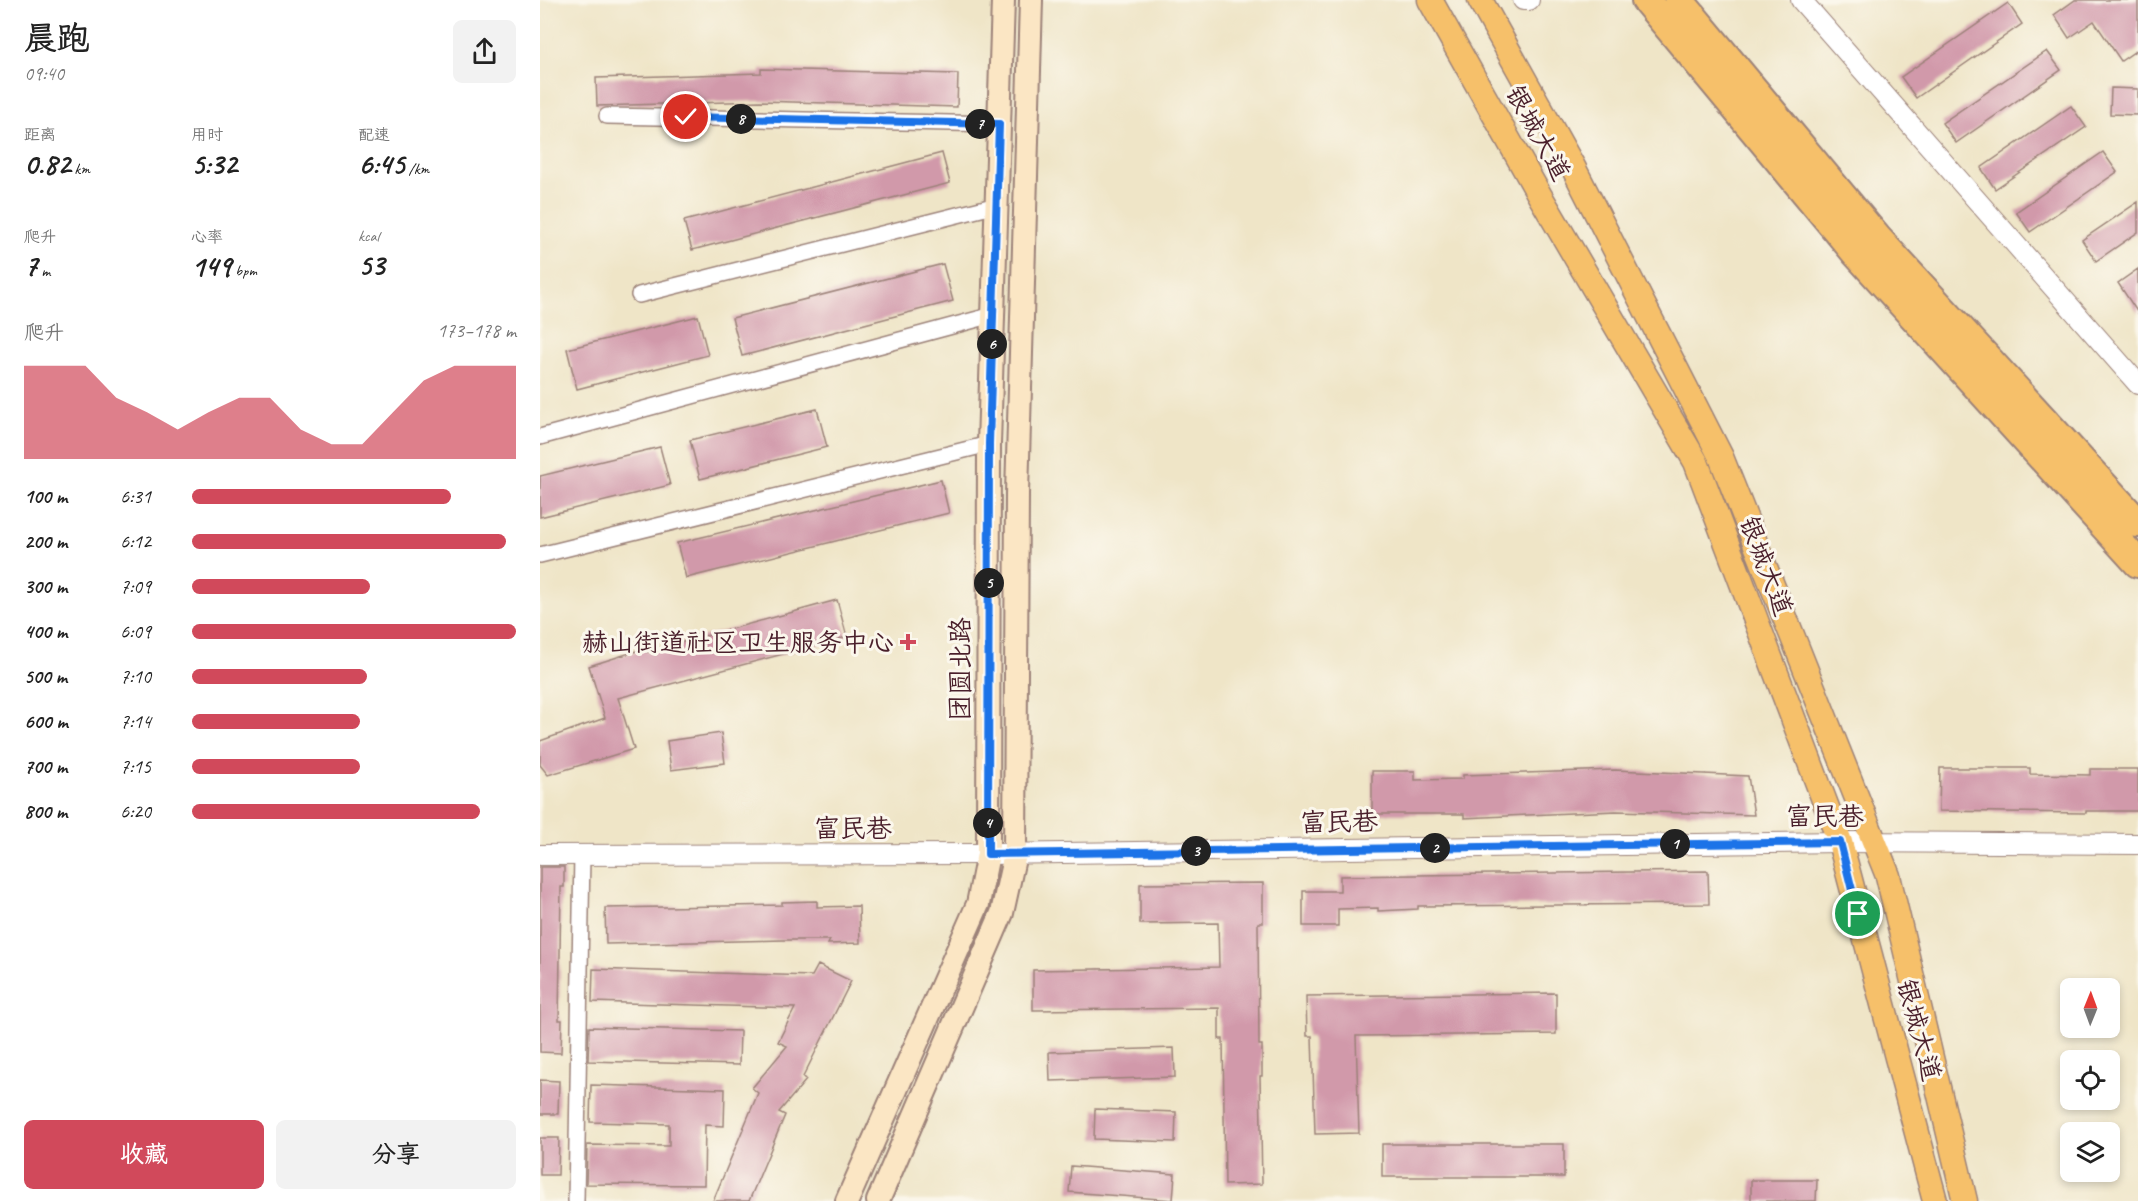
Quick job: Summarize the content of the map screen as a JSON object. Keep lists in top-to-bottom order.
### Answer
{
  "streets": {
    "main road": ["银城大道", "团圆北路"],
    "street": ["富民巷"]
  },
  "crossings": [
    ["银城大道", "富民巷"],
    ["团圆北路", "富民巷"]
  ],
  "places": {
    "health": ["赫山街道社区卫生服务中心"]
  },
  "north": "top",
  "page": {
    "heading": ["晨跑", "09:40"],
    "stats": [
      ["距离", "0.82 km"],
      ["用时", "5:32"],
      ["配速", "6:45 /km"],
      ["爬升", "7 m"],
      ["心率", "149 bpm"],
      ["kcal", "53"]
    ],
    "pins": [
      "8",
      "7",
      "6",
      "5",
      "4",
      "1",
      "2",
      "3"
    ],
    "chart": ["爬升", "173–178 m"],
    "list": [
      {
        "name": "100 m",
        "note": "6:31"
      },
      {
        "name": "200 m",
        "note": "6:12"
      },
      {
        "name": "300 m",
        "note": "7:09"
      },
      {
        "name": "400 m",
        "note": "6:09"
      },
      {
        "name": "500 m",
        "note": "7:10"
      },
      {
        "name": "600 m",
        "note": "7:14"
      },
      {
        "name": "700 m",
        "note": "7:15"
      },
      {
        "name": "800 m",
        "note": "6:20"
      }
    ],
    "buttons": ["收藏", "分享"]
  }
}
